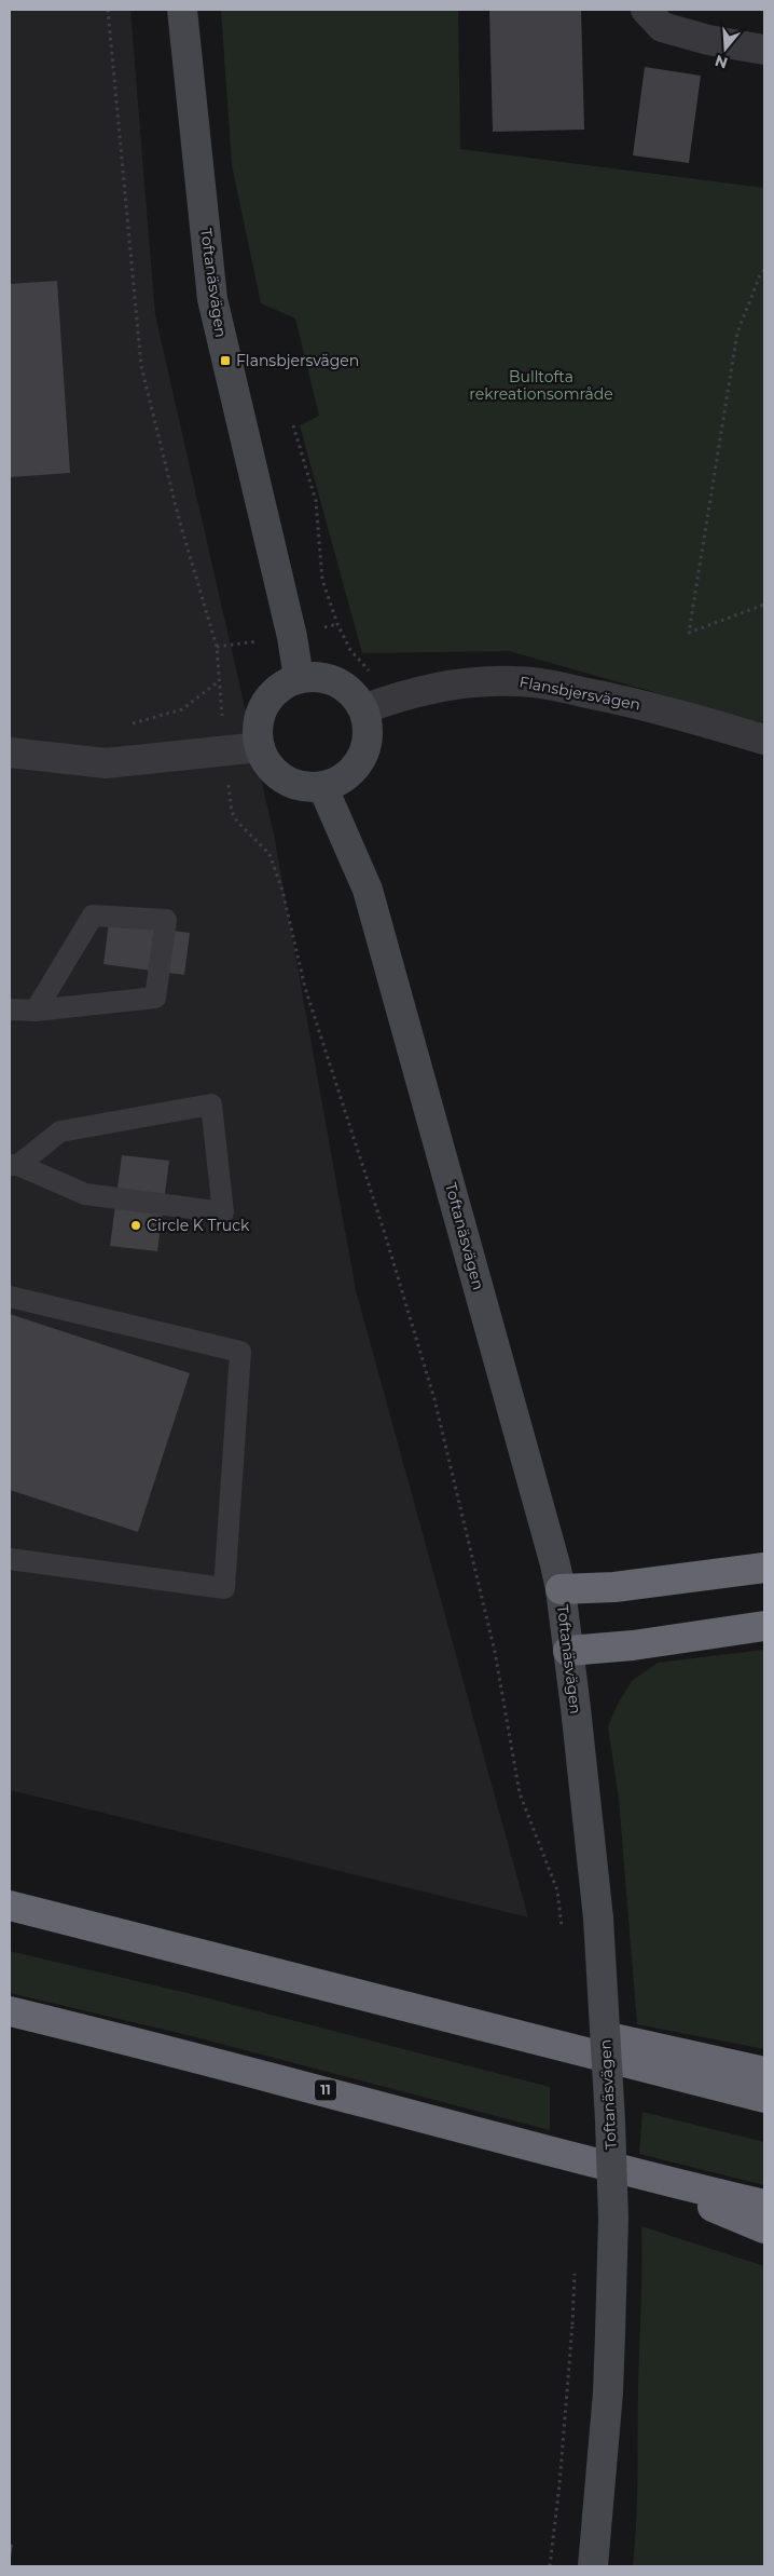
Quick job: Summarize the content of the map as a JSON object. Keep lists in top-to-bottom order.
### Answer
{
  "streets": {
    "highway": ["11"],
    "street": ["Toftanäsvägen", "Flansbjersvägen"]
  },
  "crossings": [
    ["Toftanäsvägen", "Flansbjersvägen"]
  ],
  "parks": ["Bulltofta rekreationsområde"],
  "places": {
    "transit": ["Flansbjersvägen"],
    "other": ["Circle K Truck"]
  },
  "north": "bottom"
}
